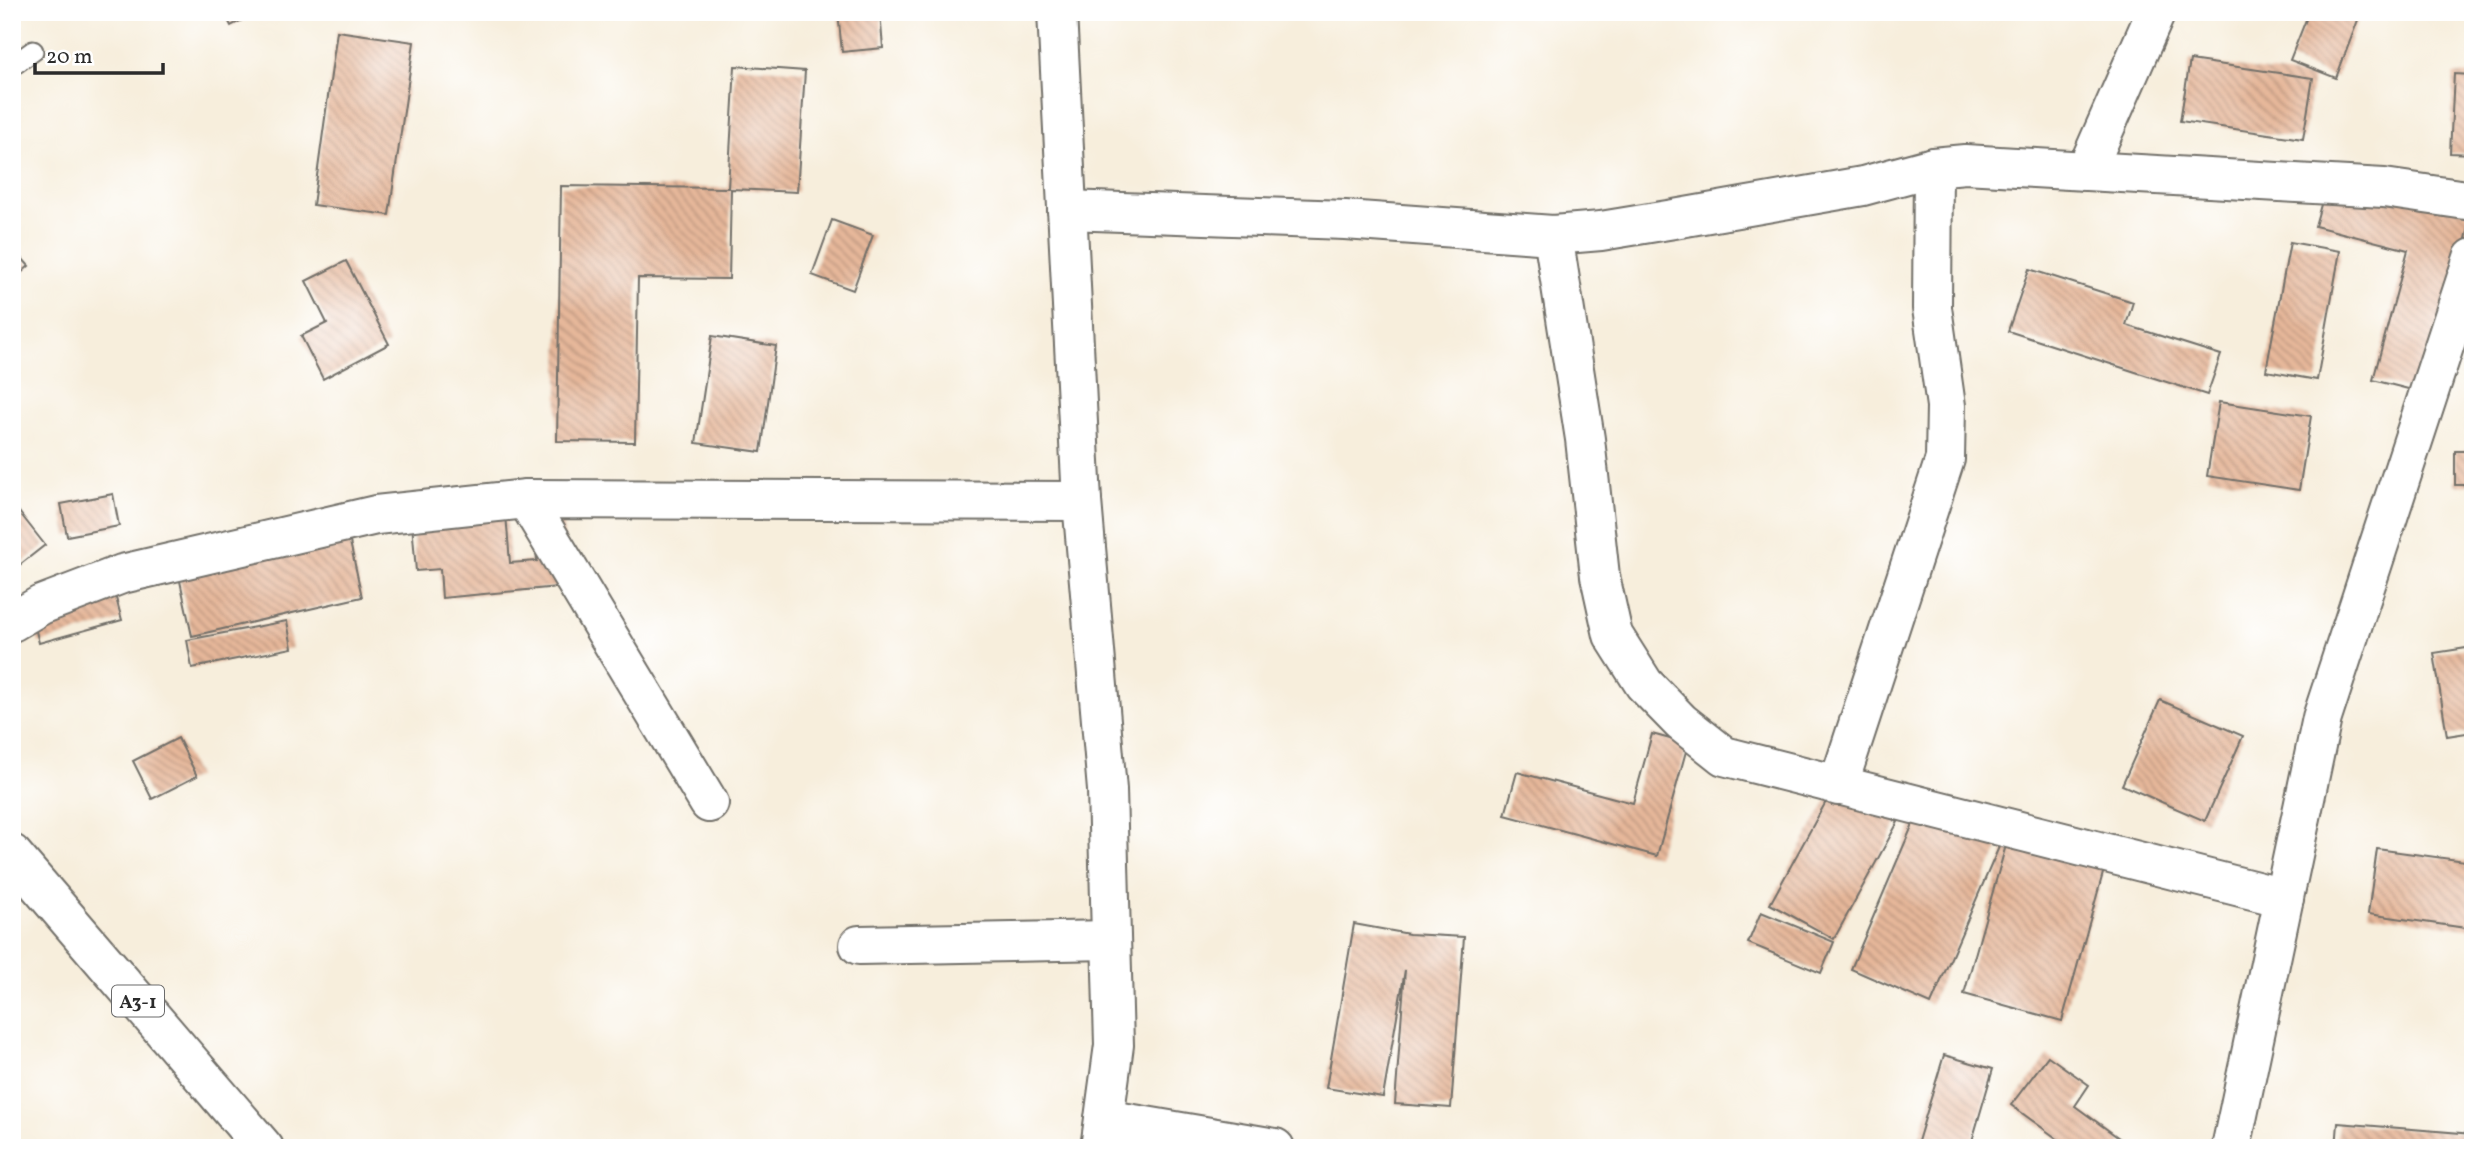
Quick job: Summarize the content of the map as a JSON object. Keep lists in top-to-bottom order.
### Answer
{
  "streets": {
    "main road": ["A3-1"]
  },
  "scale_bar": "20 m"
}
